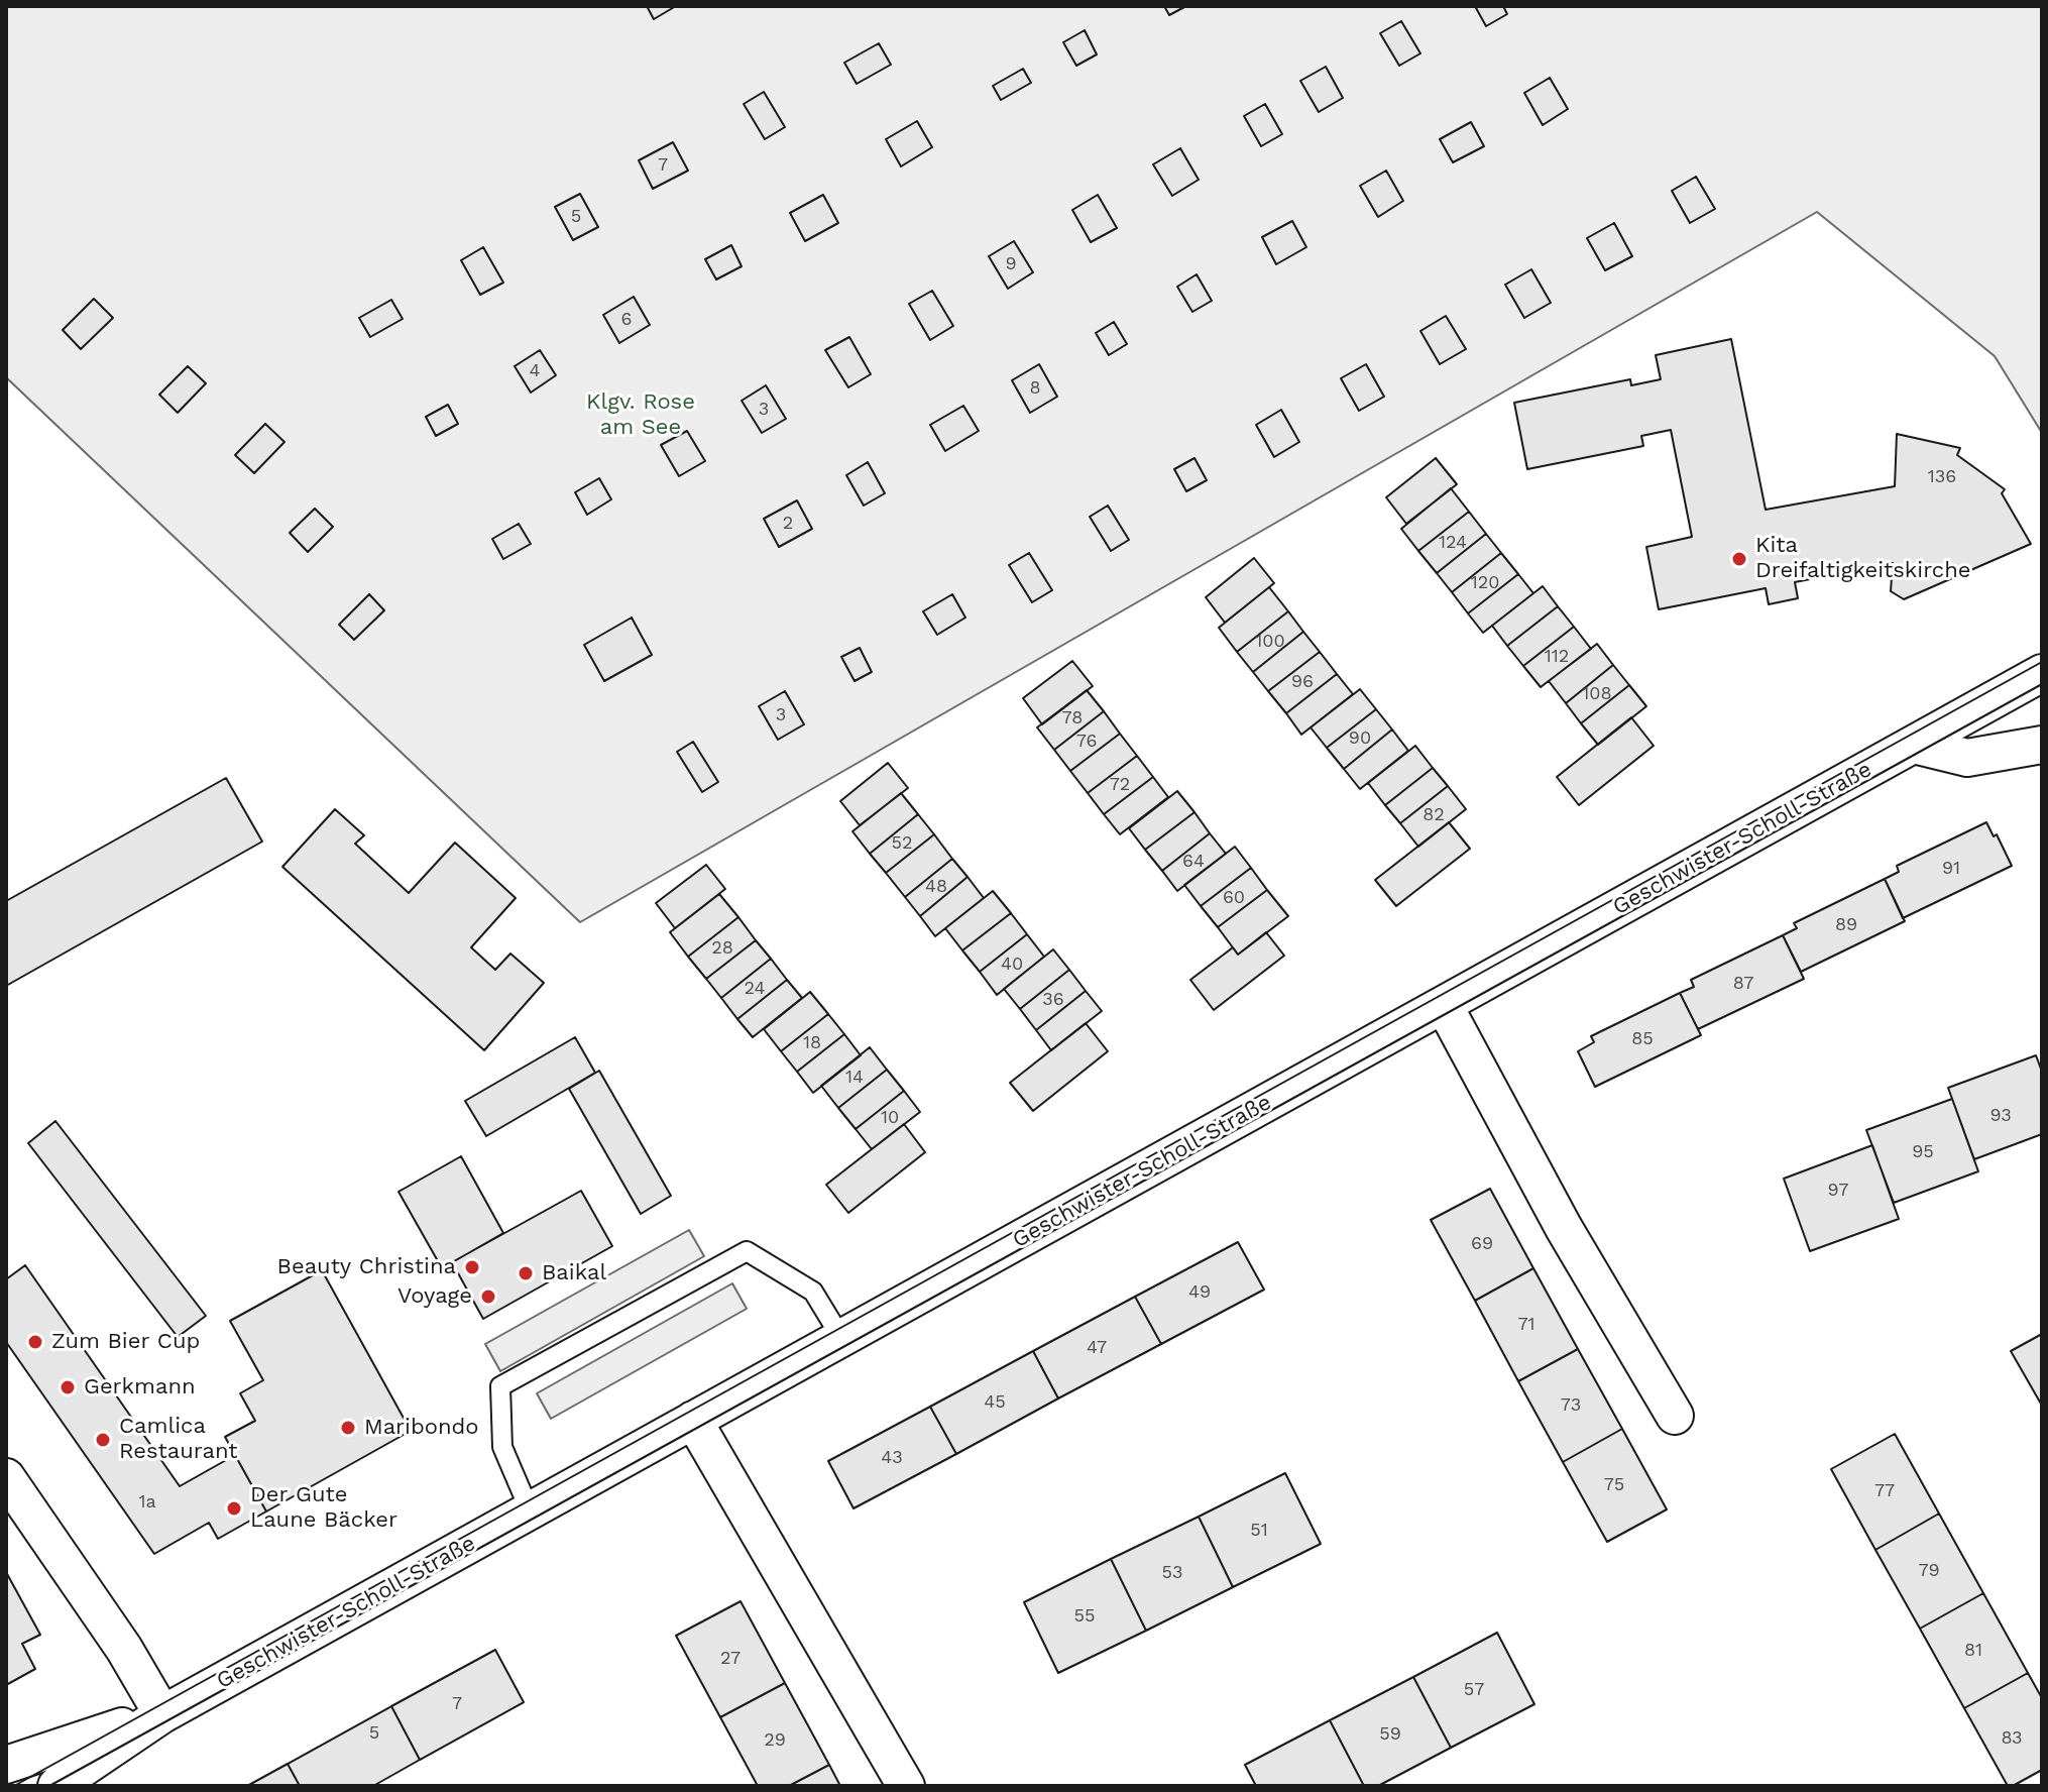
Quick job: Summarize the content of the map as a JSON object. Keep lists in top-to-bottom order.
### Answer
{
  "streets": {
    "street": ["Geschwister-Scholl-Straße"]
  },
  "parks": ["Klgv. Rose am See"],
  "places": [
    "Kita Dreifaltigkeitskirche",
    "Beauty Christina",
    "Baikal",
    "Voyage",
    "Zum Bier Cup",
    "Gerkmann",
    "Maribondo",
    "Camlica Restaurant",
    "Der Gute Laune Bäcker"
  ],
  "house_numbers": [
    "7",
    "5",
    "9",
    "6",
    "4",
    "8",
    "3",
    "136",
    "2",
    "124",
    "120",
    "100",
    "112",
    "96",
    "108",
    "3",
    "78",
    "90",
    "76",
    "72",
    "82",
    "52",
    "64",
    "91",
    "48",
    "60",
    "89",
    "28",
    "40",
    "87",
    "24",
    "36",
    "85",
    "18",
    "14",
    "93",
    "10",
    "95",
    "97",
    "69",
    "49",
    "71",
    "47",
    "45",
    "73",
    "43",
    "75",
    "77",
    "1a",
    "51",
    "79",
    "53",
    "55",
    "81",
    "27",
    "57",
    "7",
    "5",
    "59",
    "83",
    "29"
  ]
}
